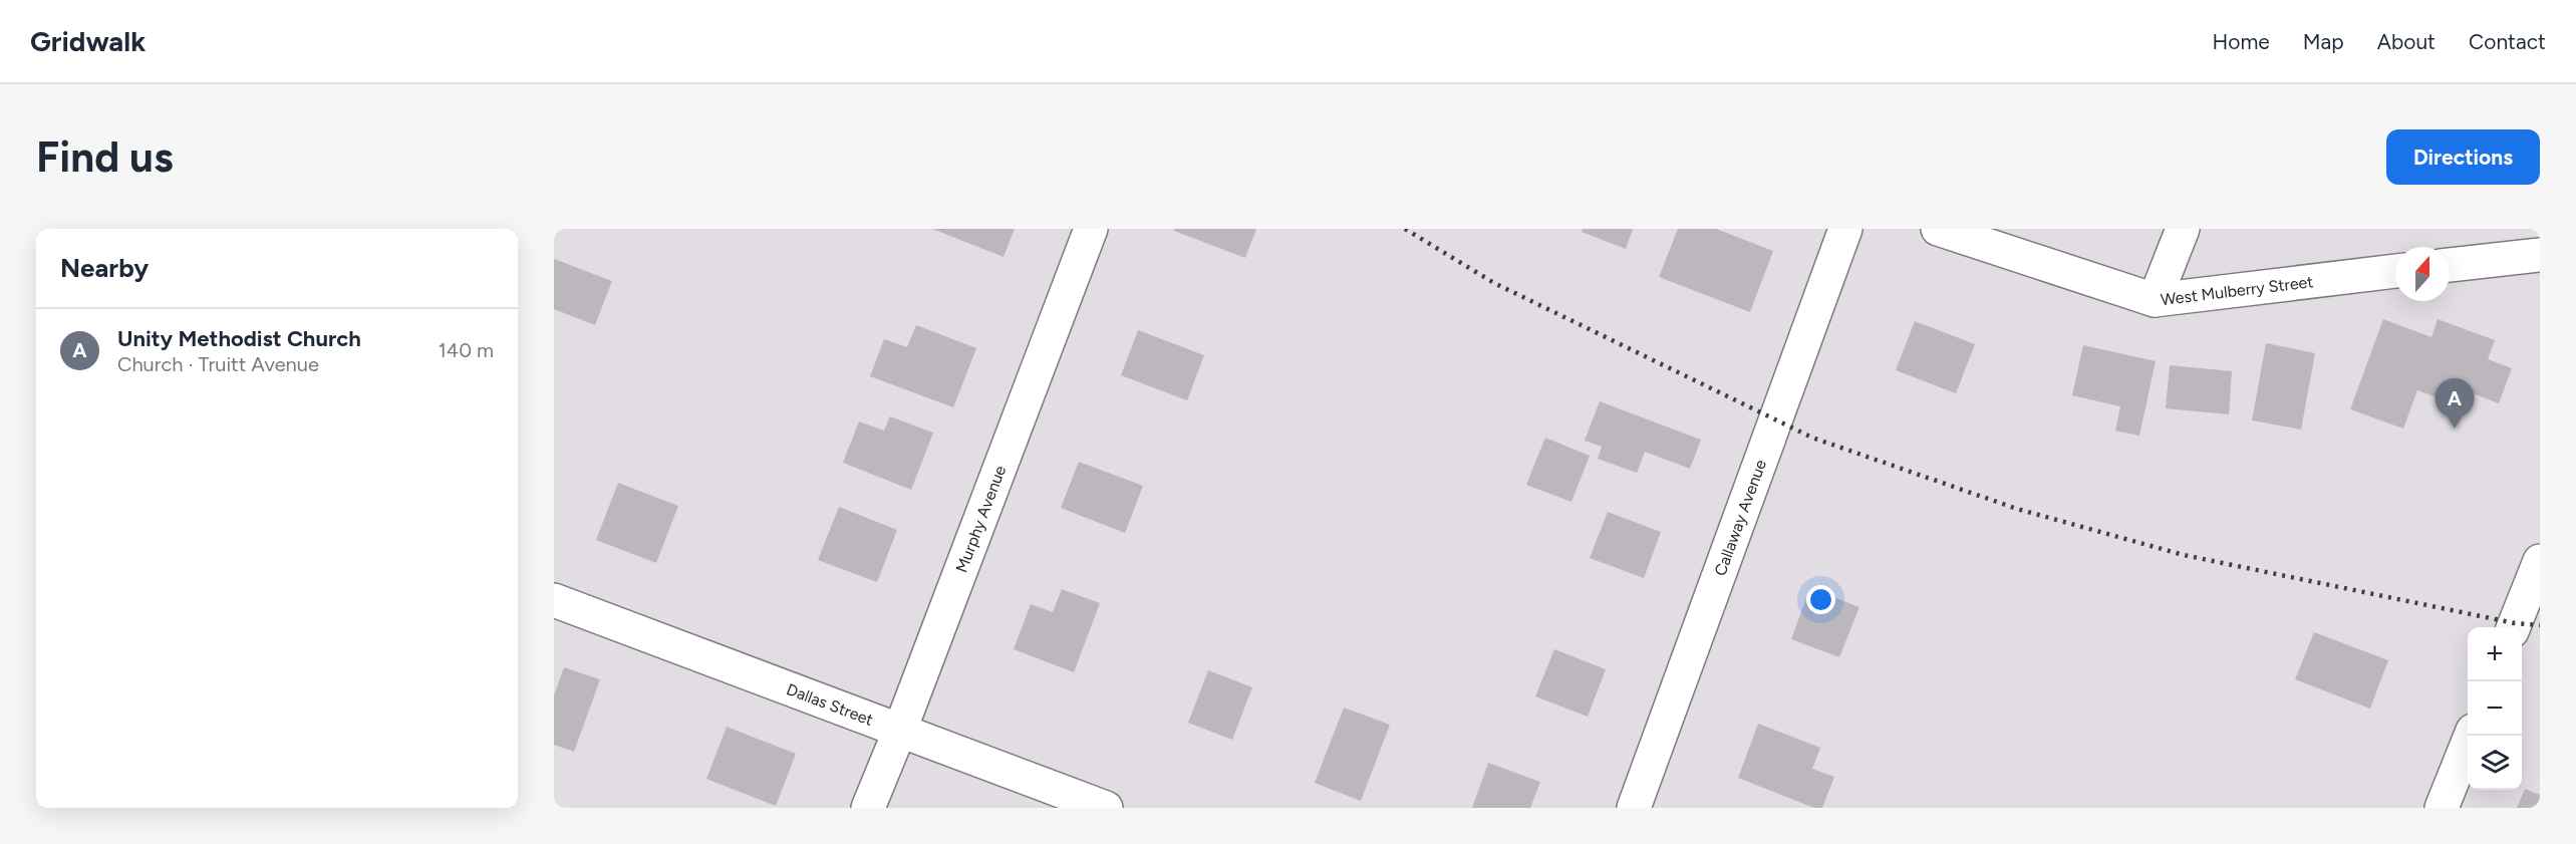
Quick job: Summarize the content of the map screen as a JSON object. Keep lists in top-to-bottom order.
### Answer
{
  "streets": {
    "street": [
      "West Mulberry Street",
      "Callaway Avenue",
      "Murphy Avenue",
      "Dallas Street"
    ]
  },
  "crossings": [
    ["Murphy Avenue", "Dallas Street"]
  ],
  "north": "top",
  "page": {
    "header": "Gridwalk",
    "nav": [
      "Home",
      "Map",
      "About",
      "Contact"
    ],
    "buttons": "Directions",
    "title": "Find us",
    "heading": "Nearby",
    "list": [
      {
        "mark": "A",
        "name": "Unity Methodist Church",
        "note": "Church · Truitt Avenue",
        "value": "140 m"
      }
    ],
    "pins": "A",
    "map_buttons": ["+", "−"]
  }
}
